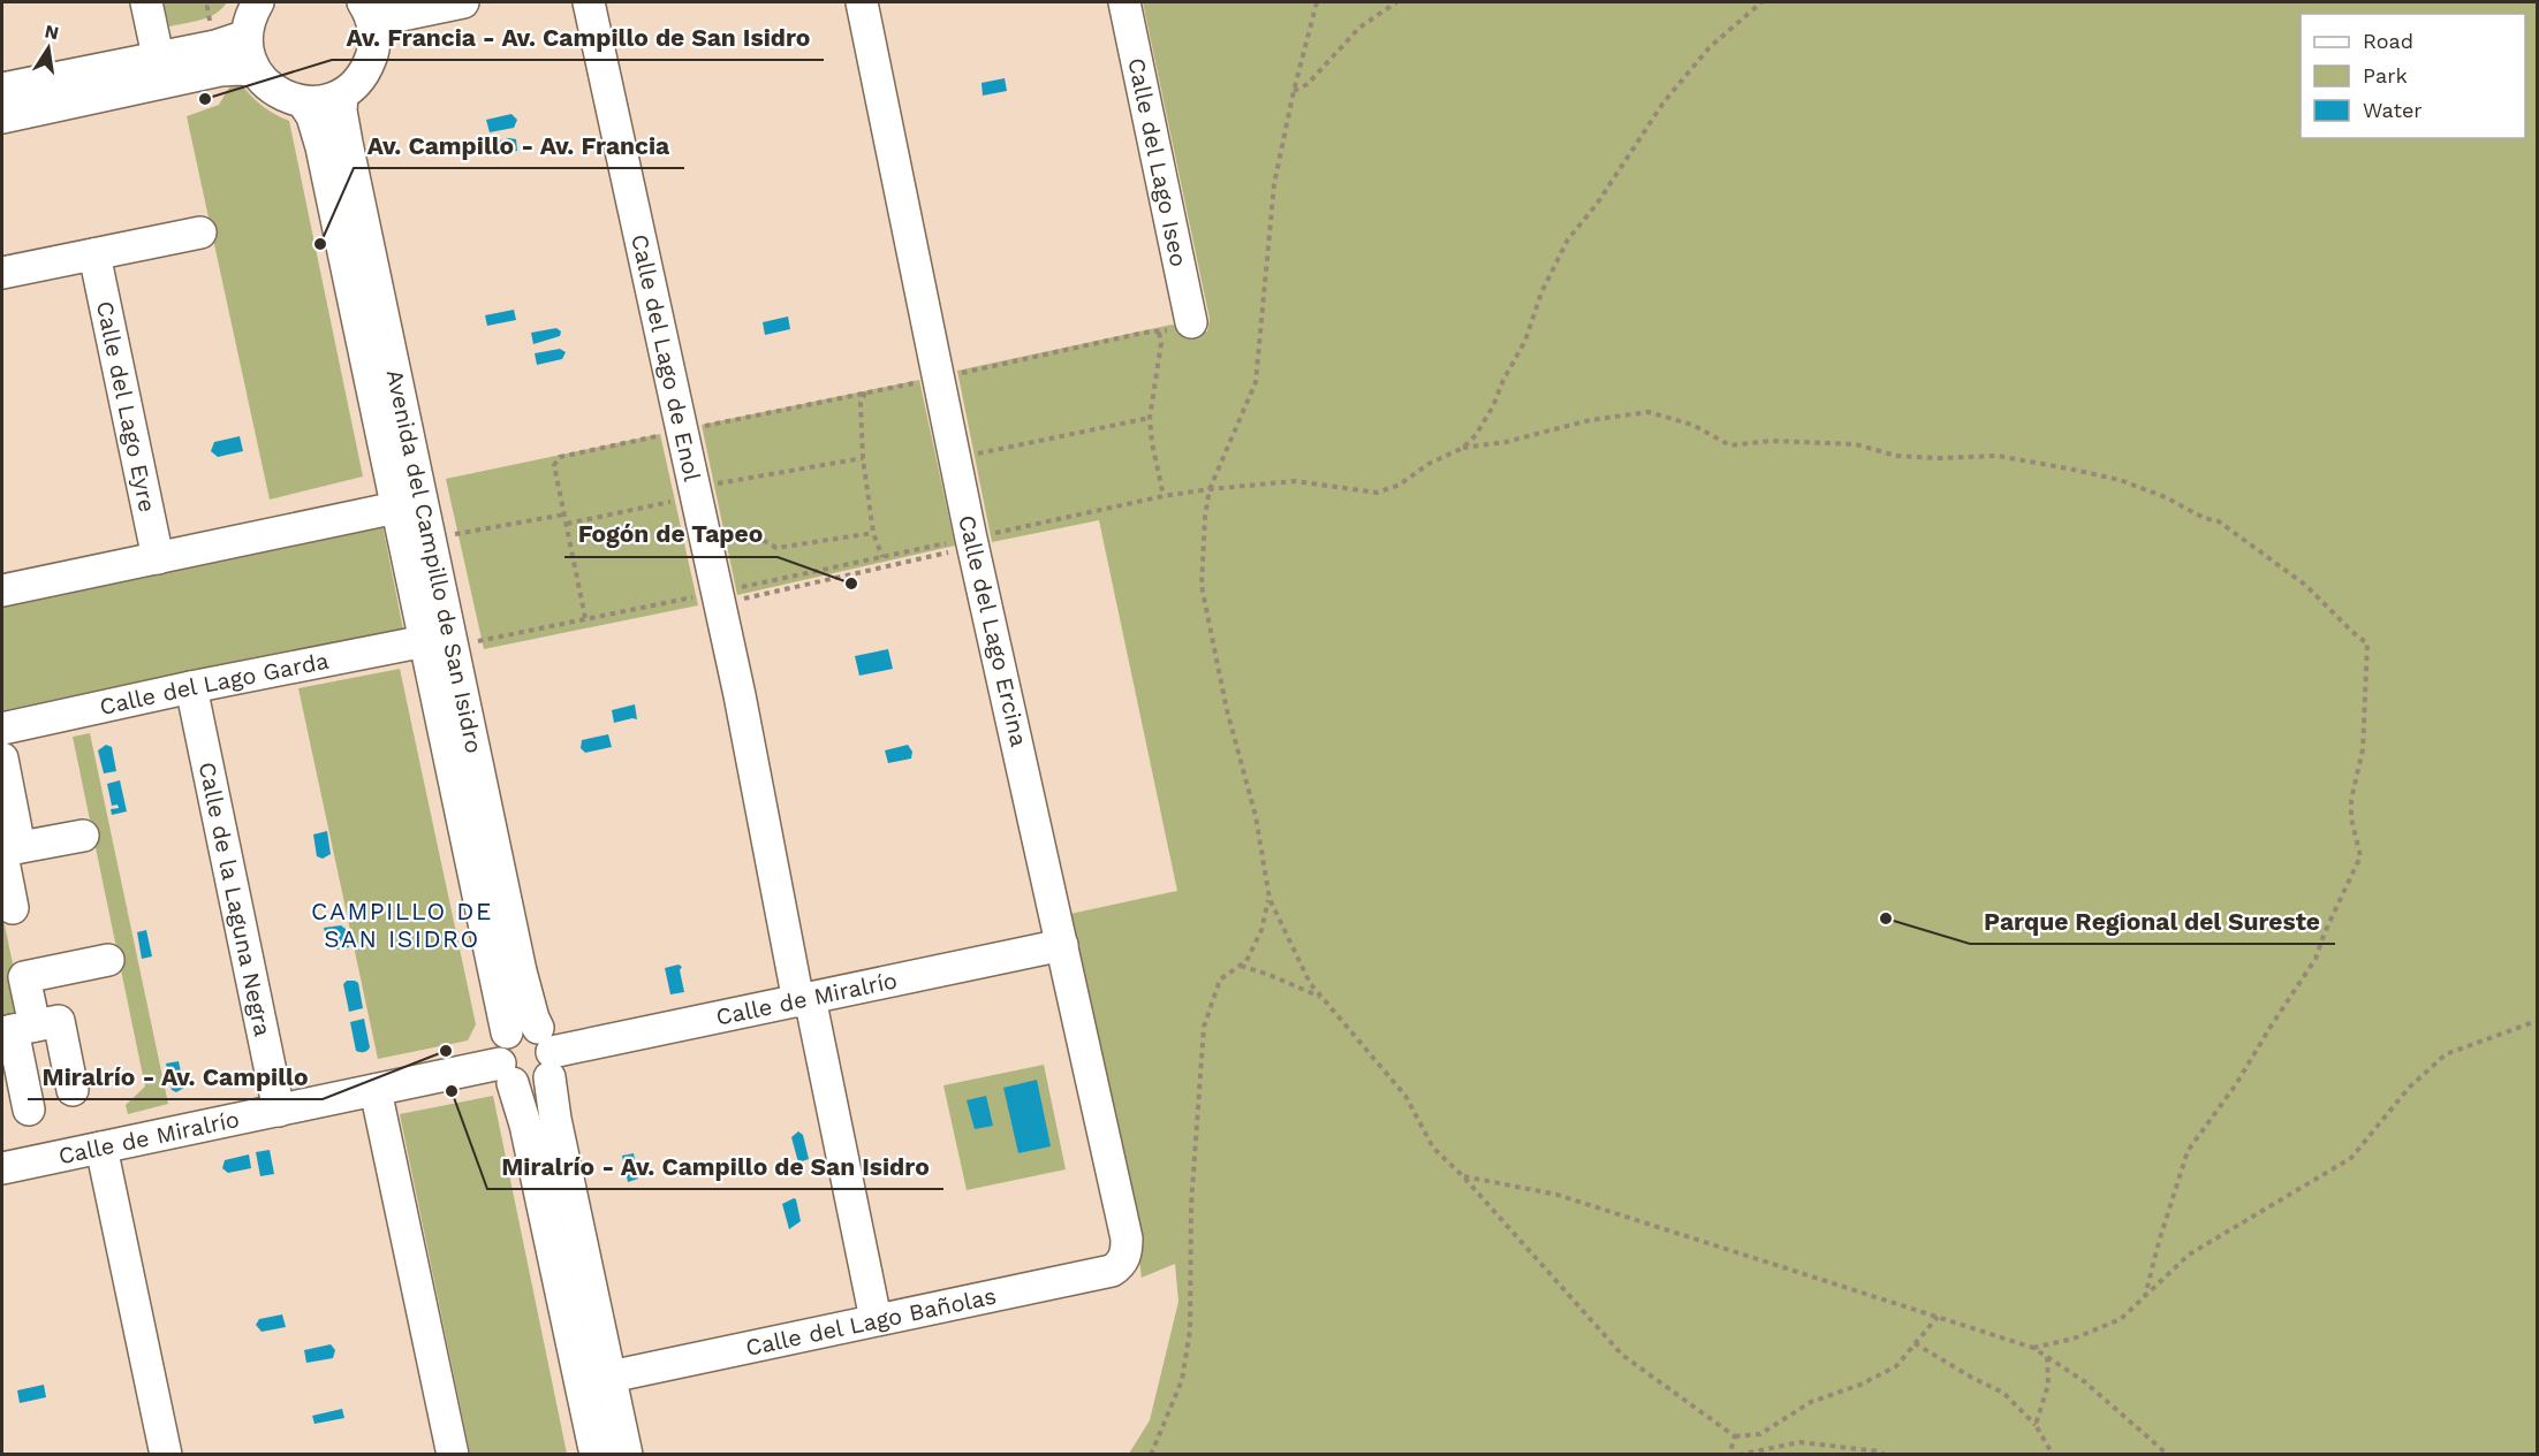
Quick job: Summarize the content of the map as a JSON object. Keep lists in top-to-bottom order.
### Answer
{
  "streets": {
    "street": [
      "Calle del Lago Iseo",
      "Calle del Lago de Enol",
      "Calle del Lago Eyre",
      "Avenida del Campillo de San Isidro",
      "Calle del Lago Ercina",
      "Calle del Lago Garda",
      "Calle de la Laguna Negra",
      "Calle de Miralrío",
      "Calle del Lago Bañolas"
    ]
  },
  "crossings": [
    ["Calle del Lago de Enol", "Calle de Miralrío"],
    ["Calle del Lago de Enol", "Calle del Lago Bañolas"],
    ["Avenida del Campillo de San Isidro", "Calle del Lago Garda"],
    ["Avenida del Campillo de San Isidro", "Calle de Miralrío"],
    ["Avenida del Campillo de San Isidro", "Calle del Lago Bañolas"],
    ["Calle del Lago Ercina", "Calle de Miralrío"],
    ["Calle del Lago Ercina", "Calle del Lago Bañolas"],
    ["Calle del Lago Garda", "Calle de la Laguna Negra"],
    ["Calle de la Laguna Negra", "Calle de Miralrío"]
  ],
  "districts": ["CAMPILLO DE SAN ISIDRO"],
  "places": [
    "Av. Francia - Av. Campillo de San Isidro",
    "Av. Campillo - Av. Francia",
    "Fogón de Tapeo",
    "Parque Regional del Sureste",
    "Miralrío - Av. Campillo",
    "Miralrío - Av. Campillo de San Isidro"
  ],
  "legend": ["Road", "Park", "Water"],
  "north": "top"
}
